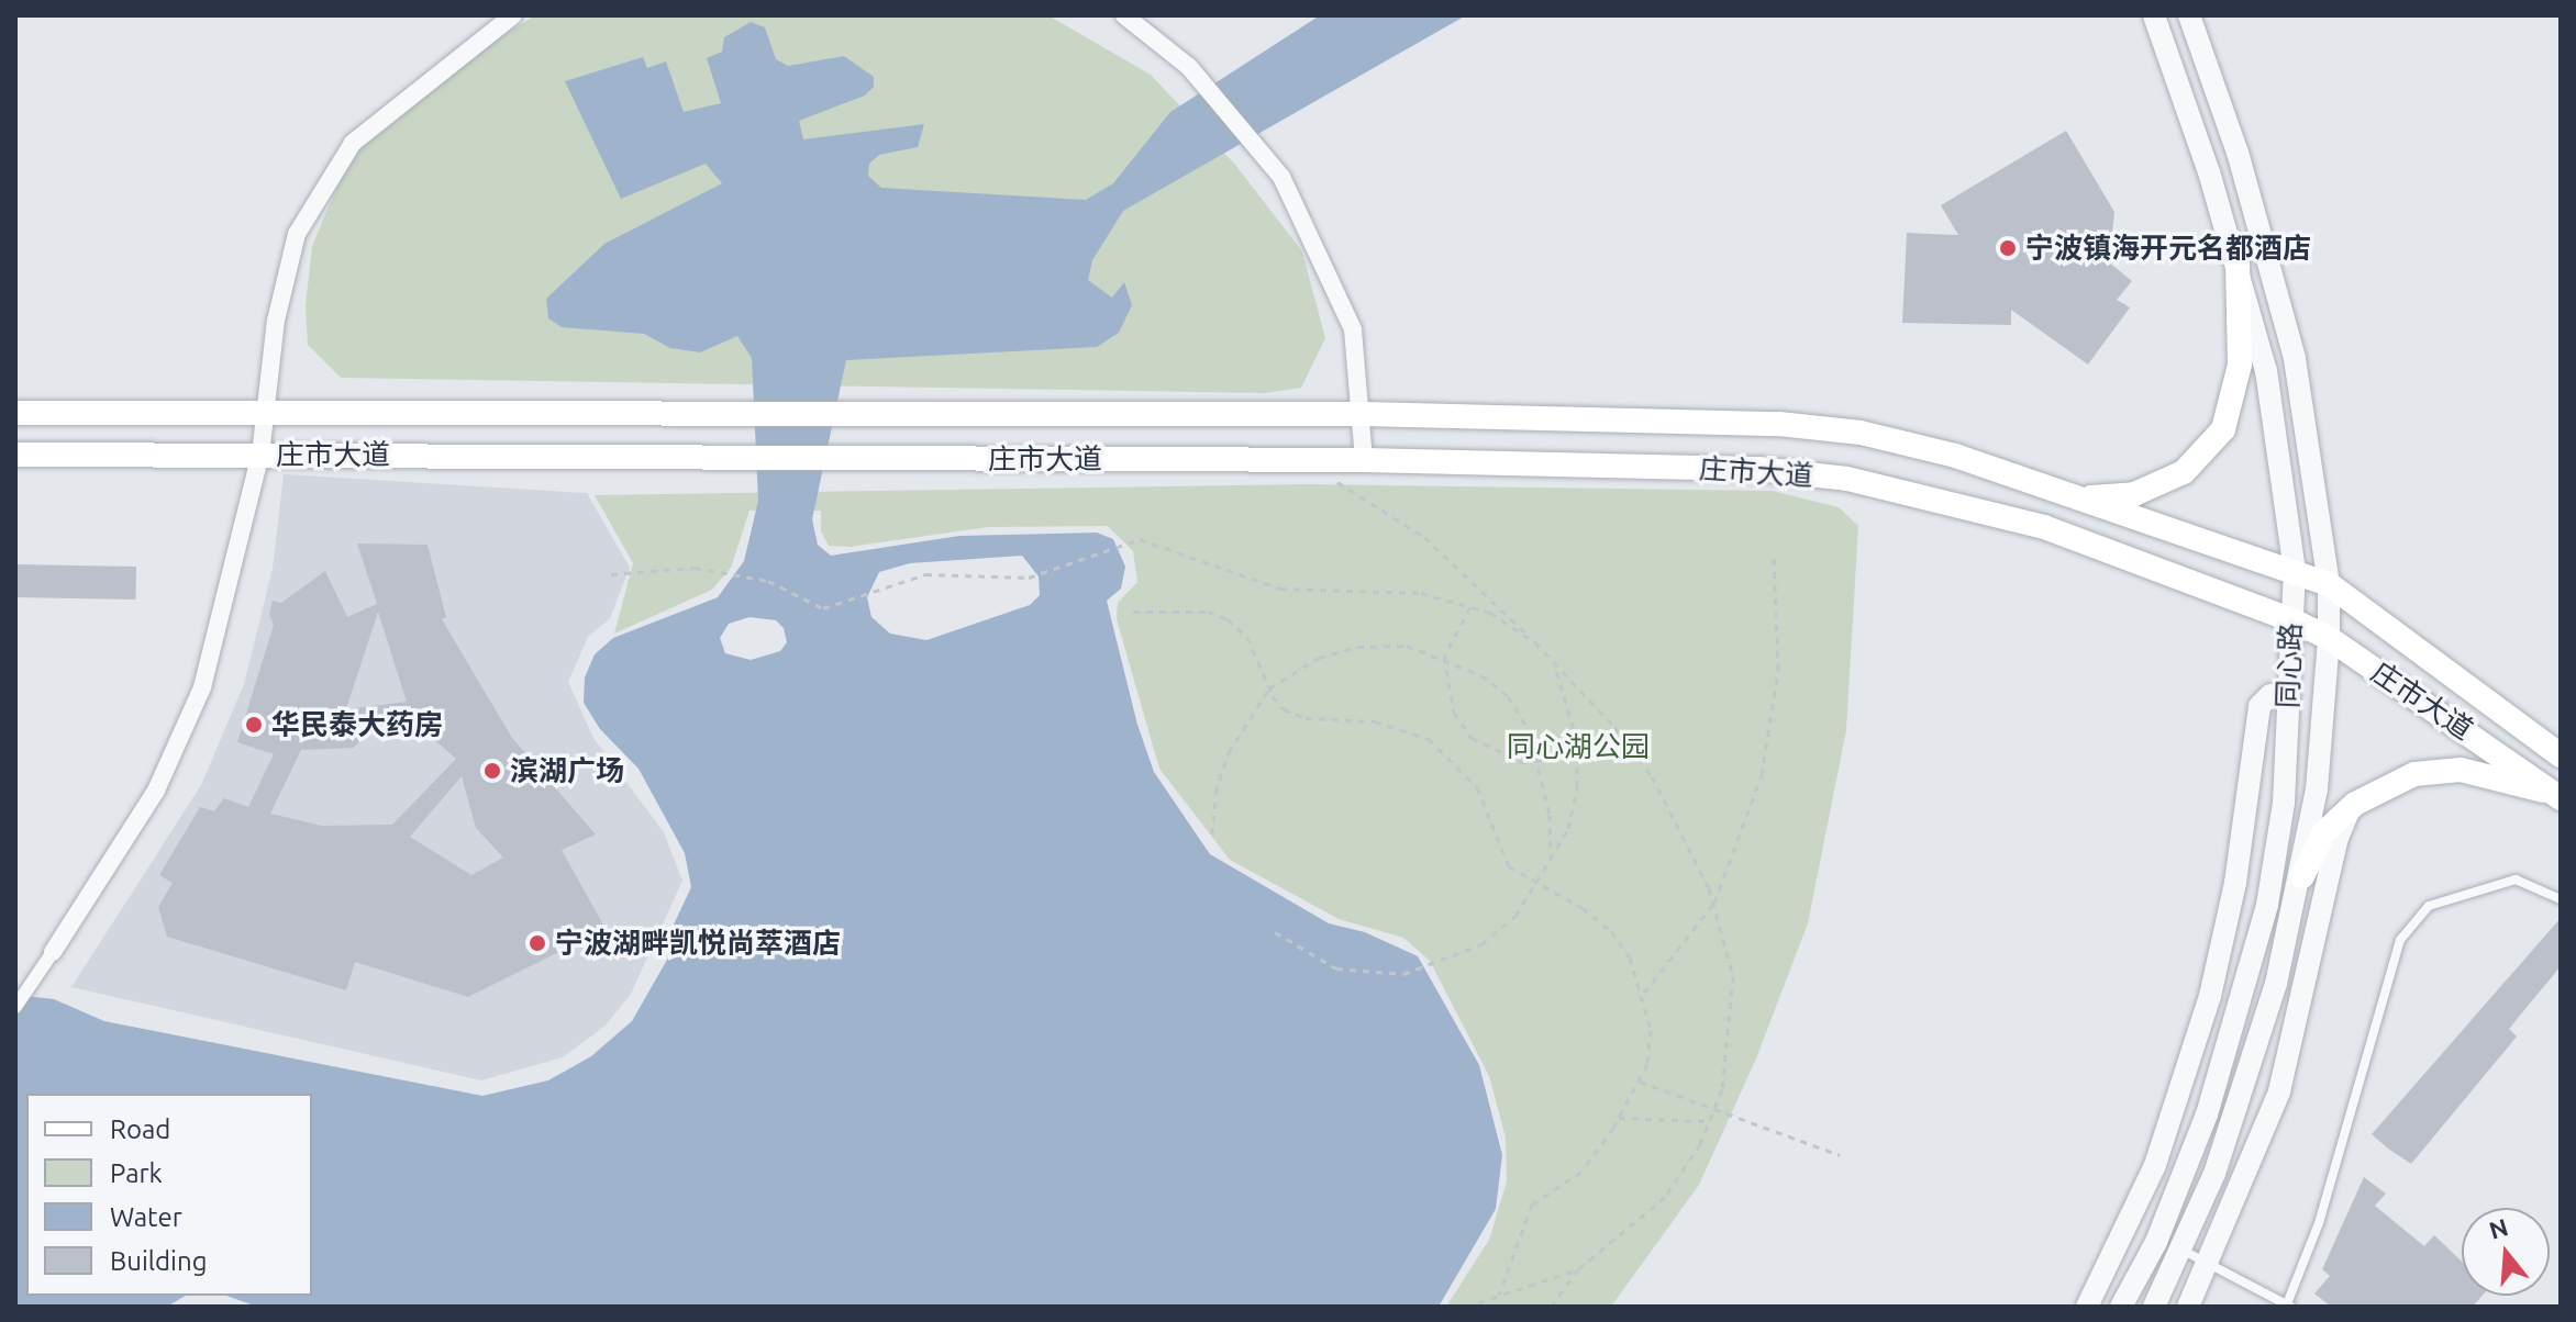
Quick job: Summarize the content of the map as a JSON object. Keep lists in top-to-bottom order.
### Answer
{
  "streets": {
    "main road": ["庄市大道"],
    "street": ["同心路"]
  },
  "crossings": [
    ["庄市大道", "同心路"]
  ],
  "parks": ["同心湖公园"],
  "places": [
    "宁波镇海开元名都酒店",
    "华民泰大药房",
    "滨湖广场",
    "宁波湖畔凯悦尚萃酒店"
  ],
  "legend": [
    "Road",
    "Park",
    "Water",
    "Building"
  ],
  "north": "top"
}
